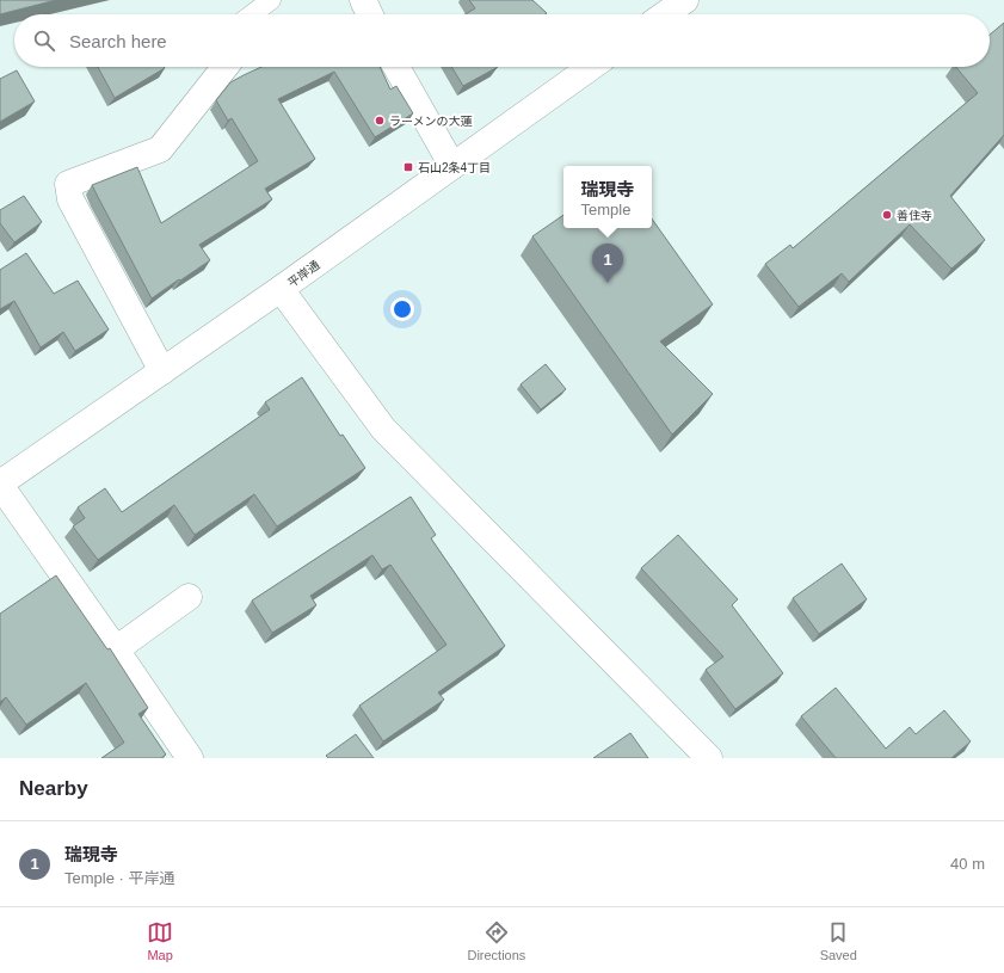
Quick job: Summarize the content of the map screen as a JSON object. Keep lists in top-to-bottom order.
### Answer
{
  "streets": {
    "street": ["平岸通"]
  },
  "places": {
    "other": ["ラーメンの大蓮", "善住寺"],
    "transit": ["石山2条4丁目"]
  },
  "page": {
    "search": "Search here",
    "popup": ["瑞現寺", "Temple"],
    "pins": "1",
    "heading": "Nearby",
    "list": [
      {
        "mark": "1",
        "name": "瑞現寺",
        "note": "Temple · 平岸通",
        "value": "40 m"
      }
    ],
    "nav": ["Map", "Directions", "Saved"]
  }
}
